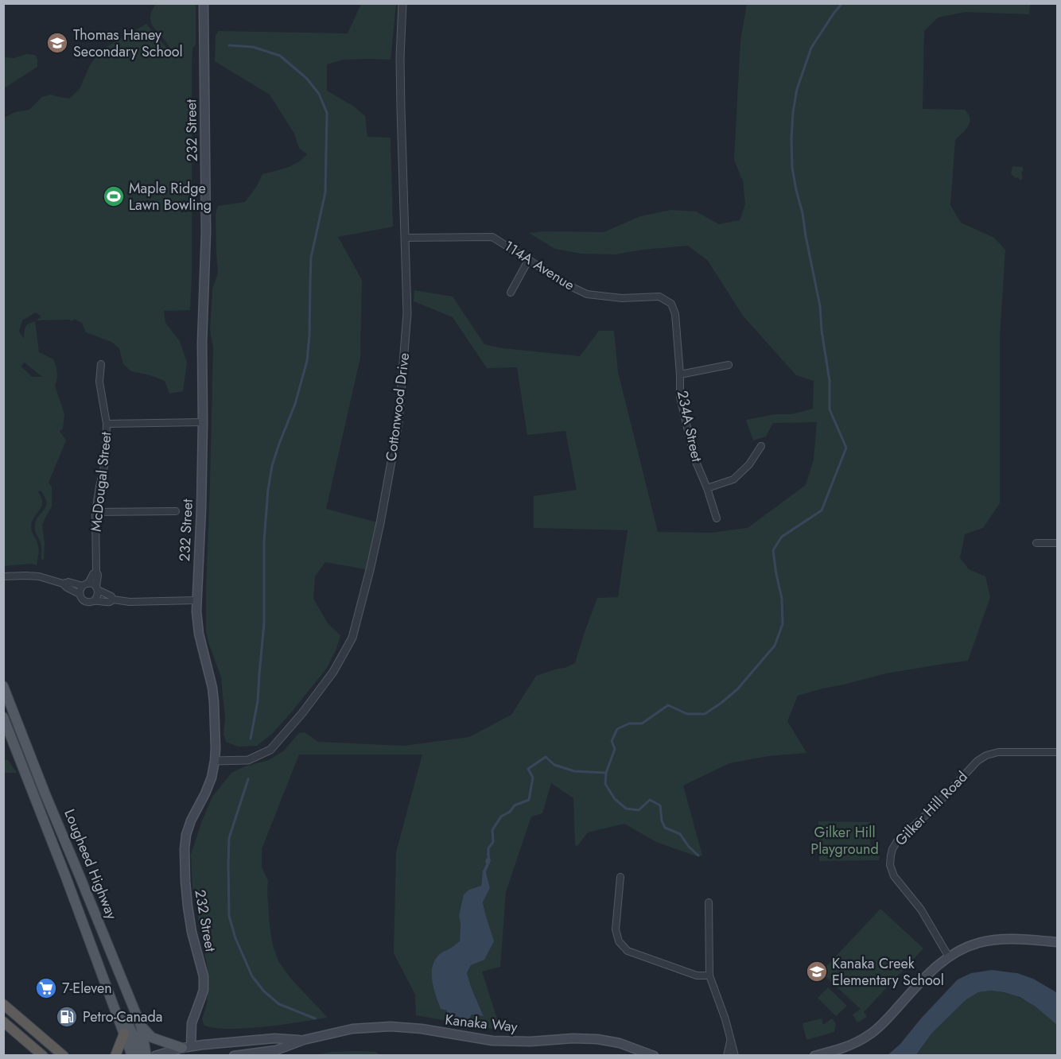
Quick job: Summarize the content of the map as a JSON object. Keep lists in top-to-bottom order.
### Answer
{
  "streets": {
    "main road": ["232 Street", "Lougheed Highway", "Kanaka Way"],
    "street": [
      "114A Avenue",
      "Cottonwood Drive",
      "234A Street",
      "McDougal Street",
      "Gilker Hill Road"
    ]
  },
  "crossings": [
    ["232 Street", "Cottonwood Drive"],
    ["232 Street", "Kanaka Way"],
    ["114A Avenue", "Cottonwood Drive"],
    ["114A Avenue", "234A Street"]
  ],
  "parks": ["Gilker Hill Playground"],
  "places": {
    "school or university": ["Thomas Haney Secondary School", "Kanaka Creek Elementary School"],
    "sports": ["Maple Ridge Lawn Bowling"],
    "supermarket": ["7-Eleven"],
    "fuel station": ["Petro-Canada"]
  }
}
